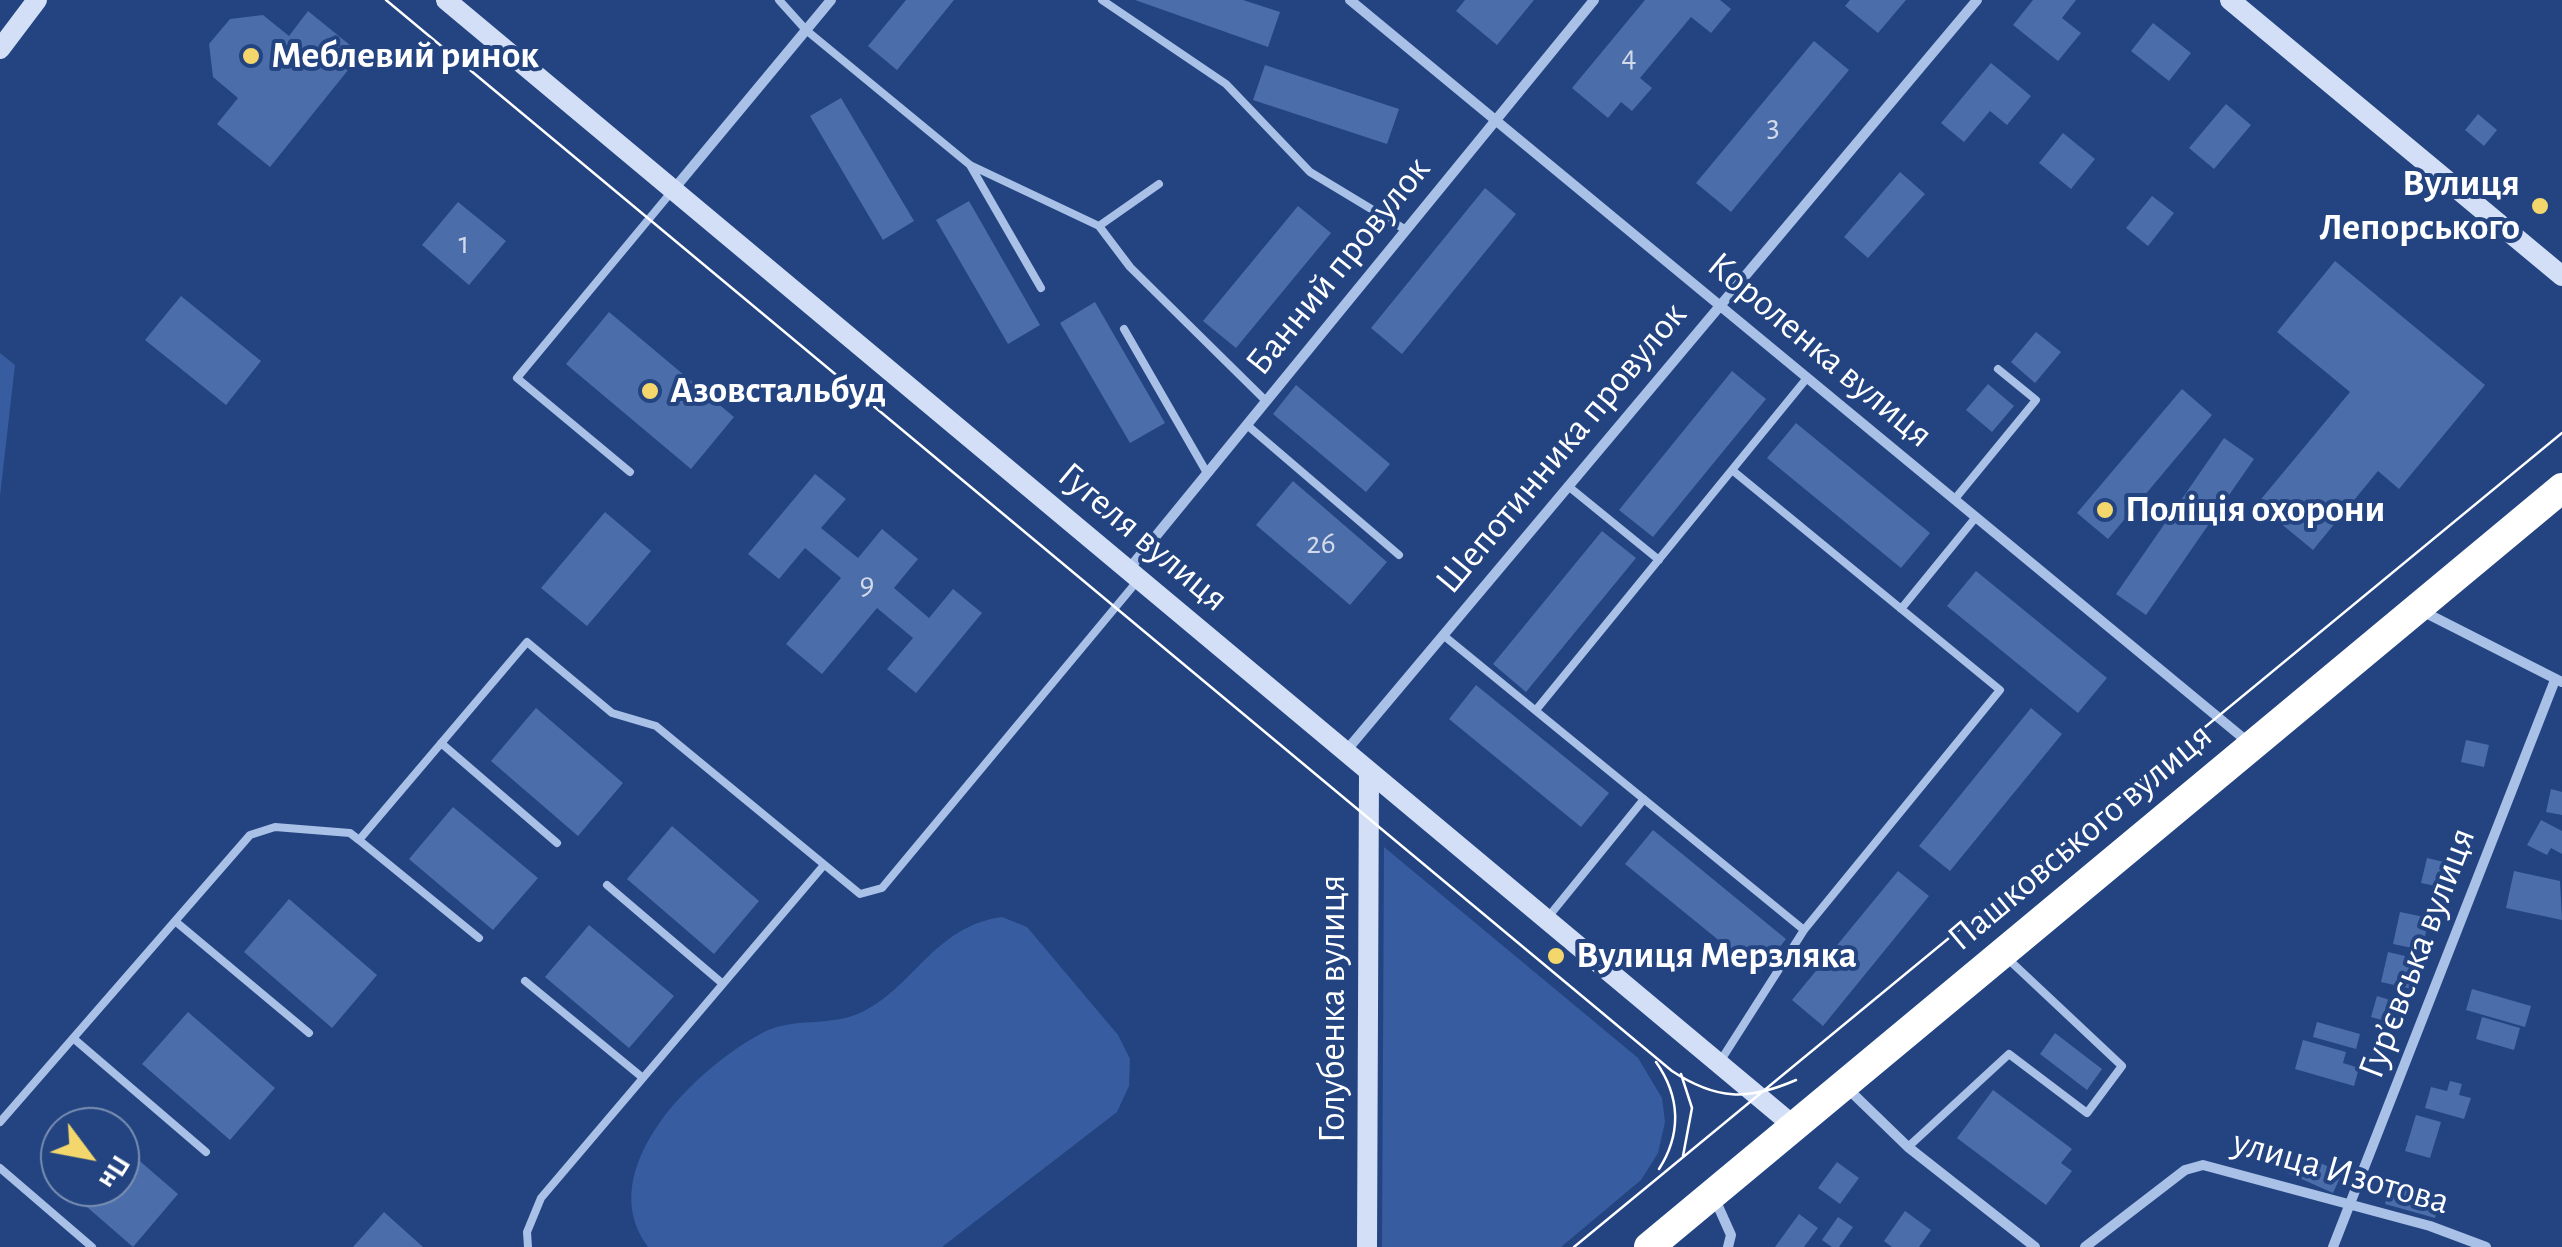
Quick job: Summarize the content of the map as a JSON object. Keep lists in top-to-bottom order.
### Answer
{
  "streets": {
    "highway": ["Пашковського вулиця"],
    "street": [
      "Банний провулок",
      "Короленка вулиця",
      "Шепотинника провулок",
      "Гугеля вулиця",
      "Гур’євська вулиця",
      "Голубенка вулиця",
      "улица Изотова"
    ]
  },
  "crossings": [
    ["Банний провулок", "Короленка вулиця"],
    ["Банний провулок", "Гугеля вулиця"],
    ["Короленка вулиця", "Шепотинника провулок"],
    ["Короленка вулиця", "Пашковського вулиця"],
    ["Шепотинника провулок", "Гугеля вулиця"],
    ["Гугеля вулиця", "Пашковського вулиця"],
    ["Гугеля вулиця", "Голубенка вулиця"],
    ["Гур’євська вулиця", "улица Изотова"]
  ],
  "places": [
    "Меблевий ринок",
    "Вулиця Лепорського",
    "Азовстальбуд",
    "Поліція охорони",
    "Вулиця Мерзляка"
  ],
  "house_numbers": [
    "4",
    "3",
    "1",
    "26",
    "9"
  ],
  "north": "bottom right"
}
